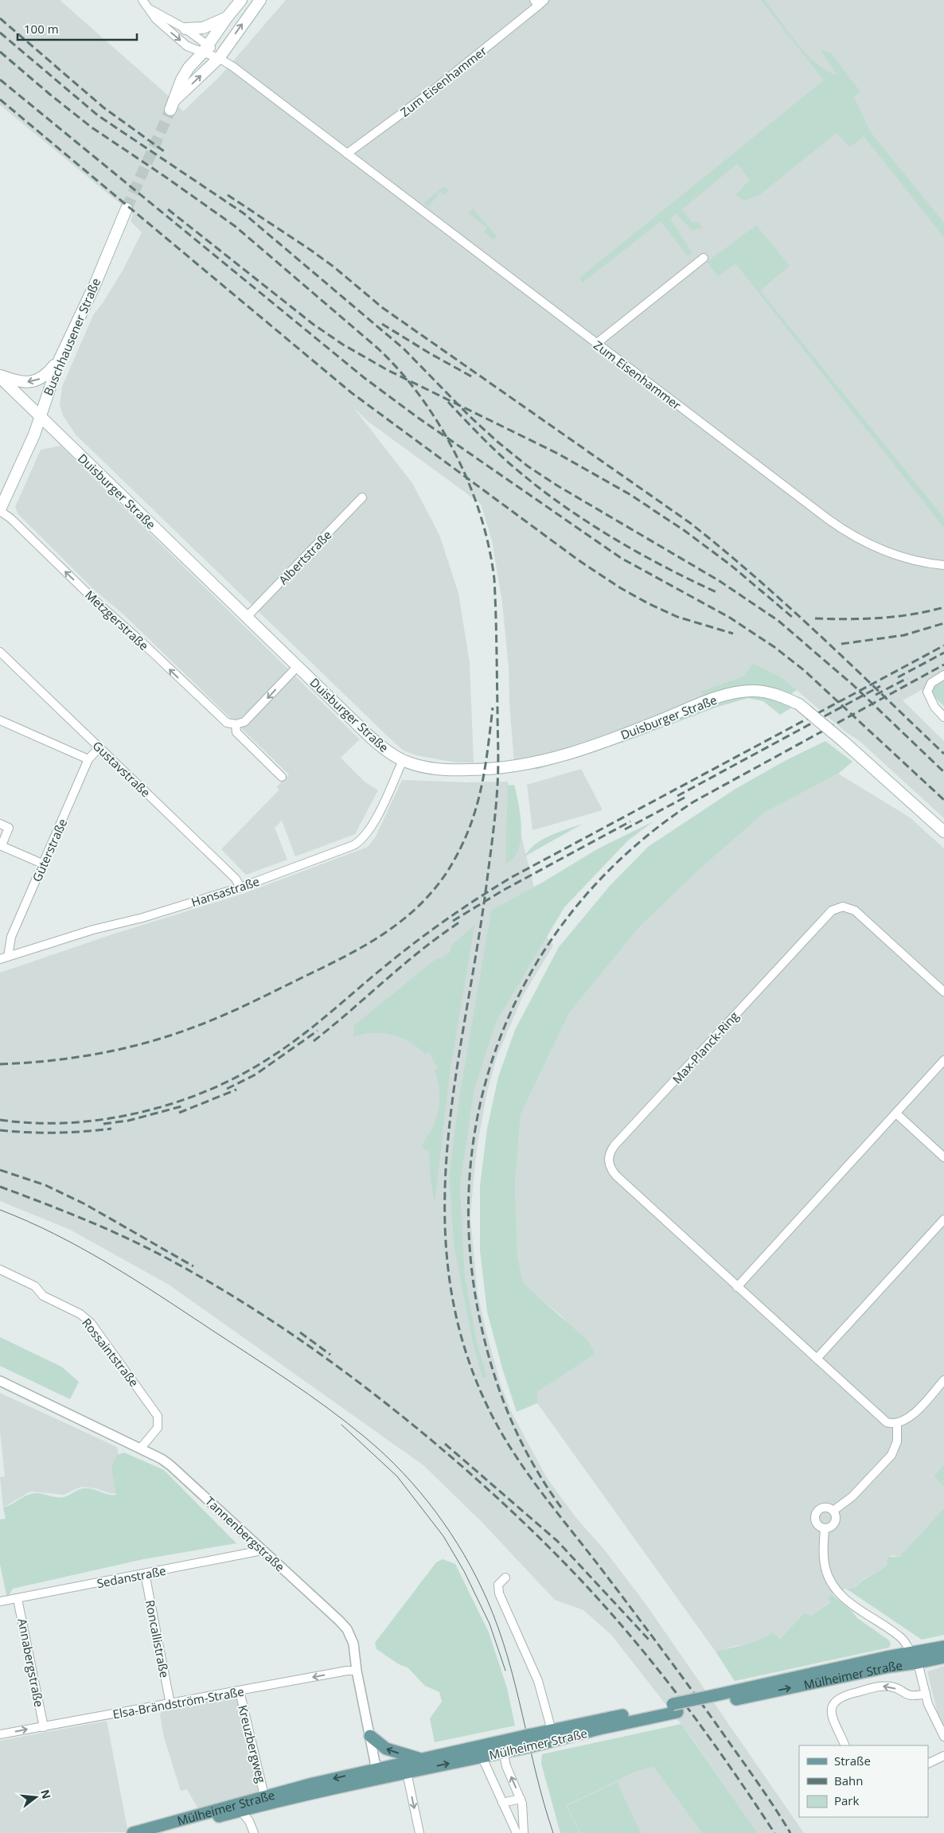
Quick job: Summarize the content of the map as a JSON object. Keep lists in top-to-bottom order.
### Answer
{
  "streets": {
    "main road": ["Buschhausener Straße", "Duisburger Straße", "Mülheimer Straße"],
    "street": [
      "Zum Eisenhammer",
      "Albertstraße",
      "Metzgerstraße",
      "Gustavstraße",
      "Güterstraße",
      "Hansastraße",
      "Max-Planck-Ring",
      "Rossaintstraße",
      "Tannenbergstraße",
      "Sedanstraße",
      "Roncallistraße",
      "Annabergstraße",
      "Elsa-Brändström-Straße",
      "Kreuzbergweg"
    ]
  },
  "crossings": [
    ["Buschhausener Straße", "Duisburger Straße"],
    ["Buschhausener Straße", "Metzgerstraße"],
    ["Duisburger Straße", "Albertstraße"],
    ["Duisburger Straße", "Hansastraße"],
    ["Gustavstraße", "Güterstraße"],
    ["Gustavstraße", "Hansastraße"],
    ["Güterstraße", "Hansastraße"],
    ["Rossaintstraße", "Tannenbergstraße"],
    ["Tannenbergstraße", "Sedanstraße"],
    ["Tannenbergstraße", "Mülheimer Straße"],
    ["Tannenbergstraße", "Elsa-Brändström-Straße"],
    ["Sedanstraße", "Roncallistraße"],
    ["Sedanstraße", "Annabergstraße"],
    ["Roncallistraße", "Elsa-Brändström-Straße"],
    ["Annabergstraße", "Elsa-Brändström-Straße"],
    ["Mülheimer Straße", "Kreuzbergweg"],
    ["Elsa-Brändström-Straße", "Kreuzbergweg"]
  ],
  "one_way": ["Metzgerstraße"],
  "legend": ["Straße", "Bahn", "Park"],
  "scale_bar": "100 m",
  "north": "right"
}
